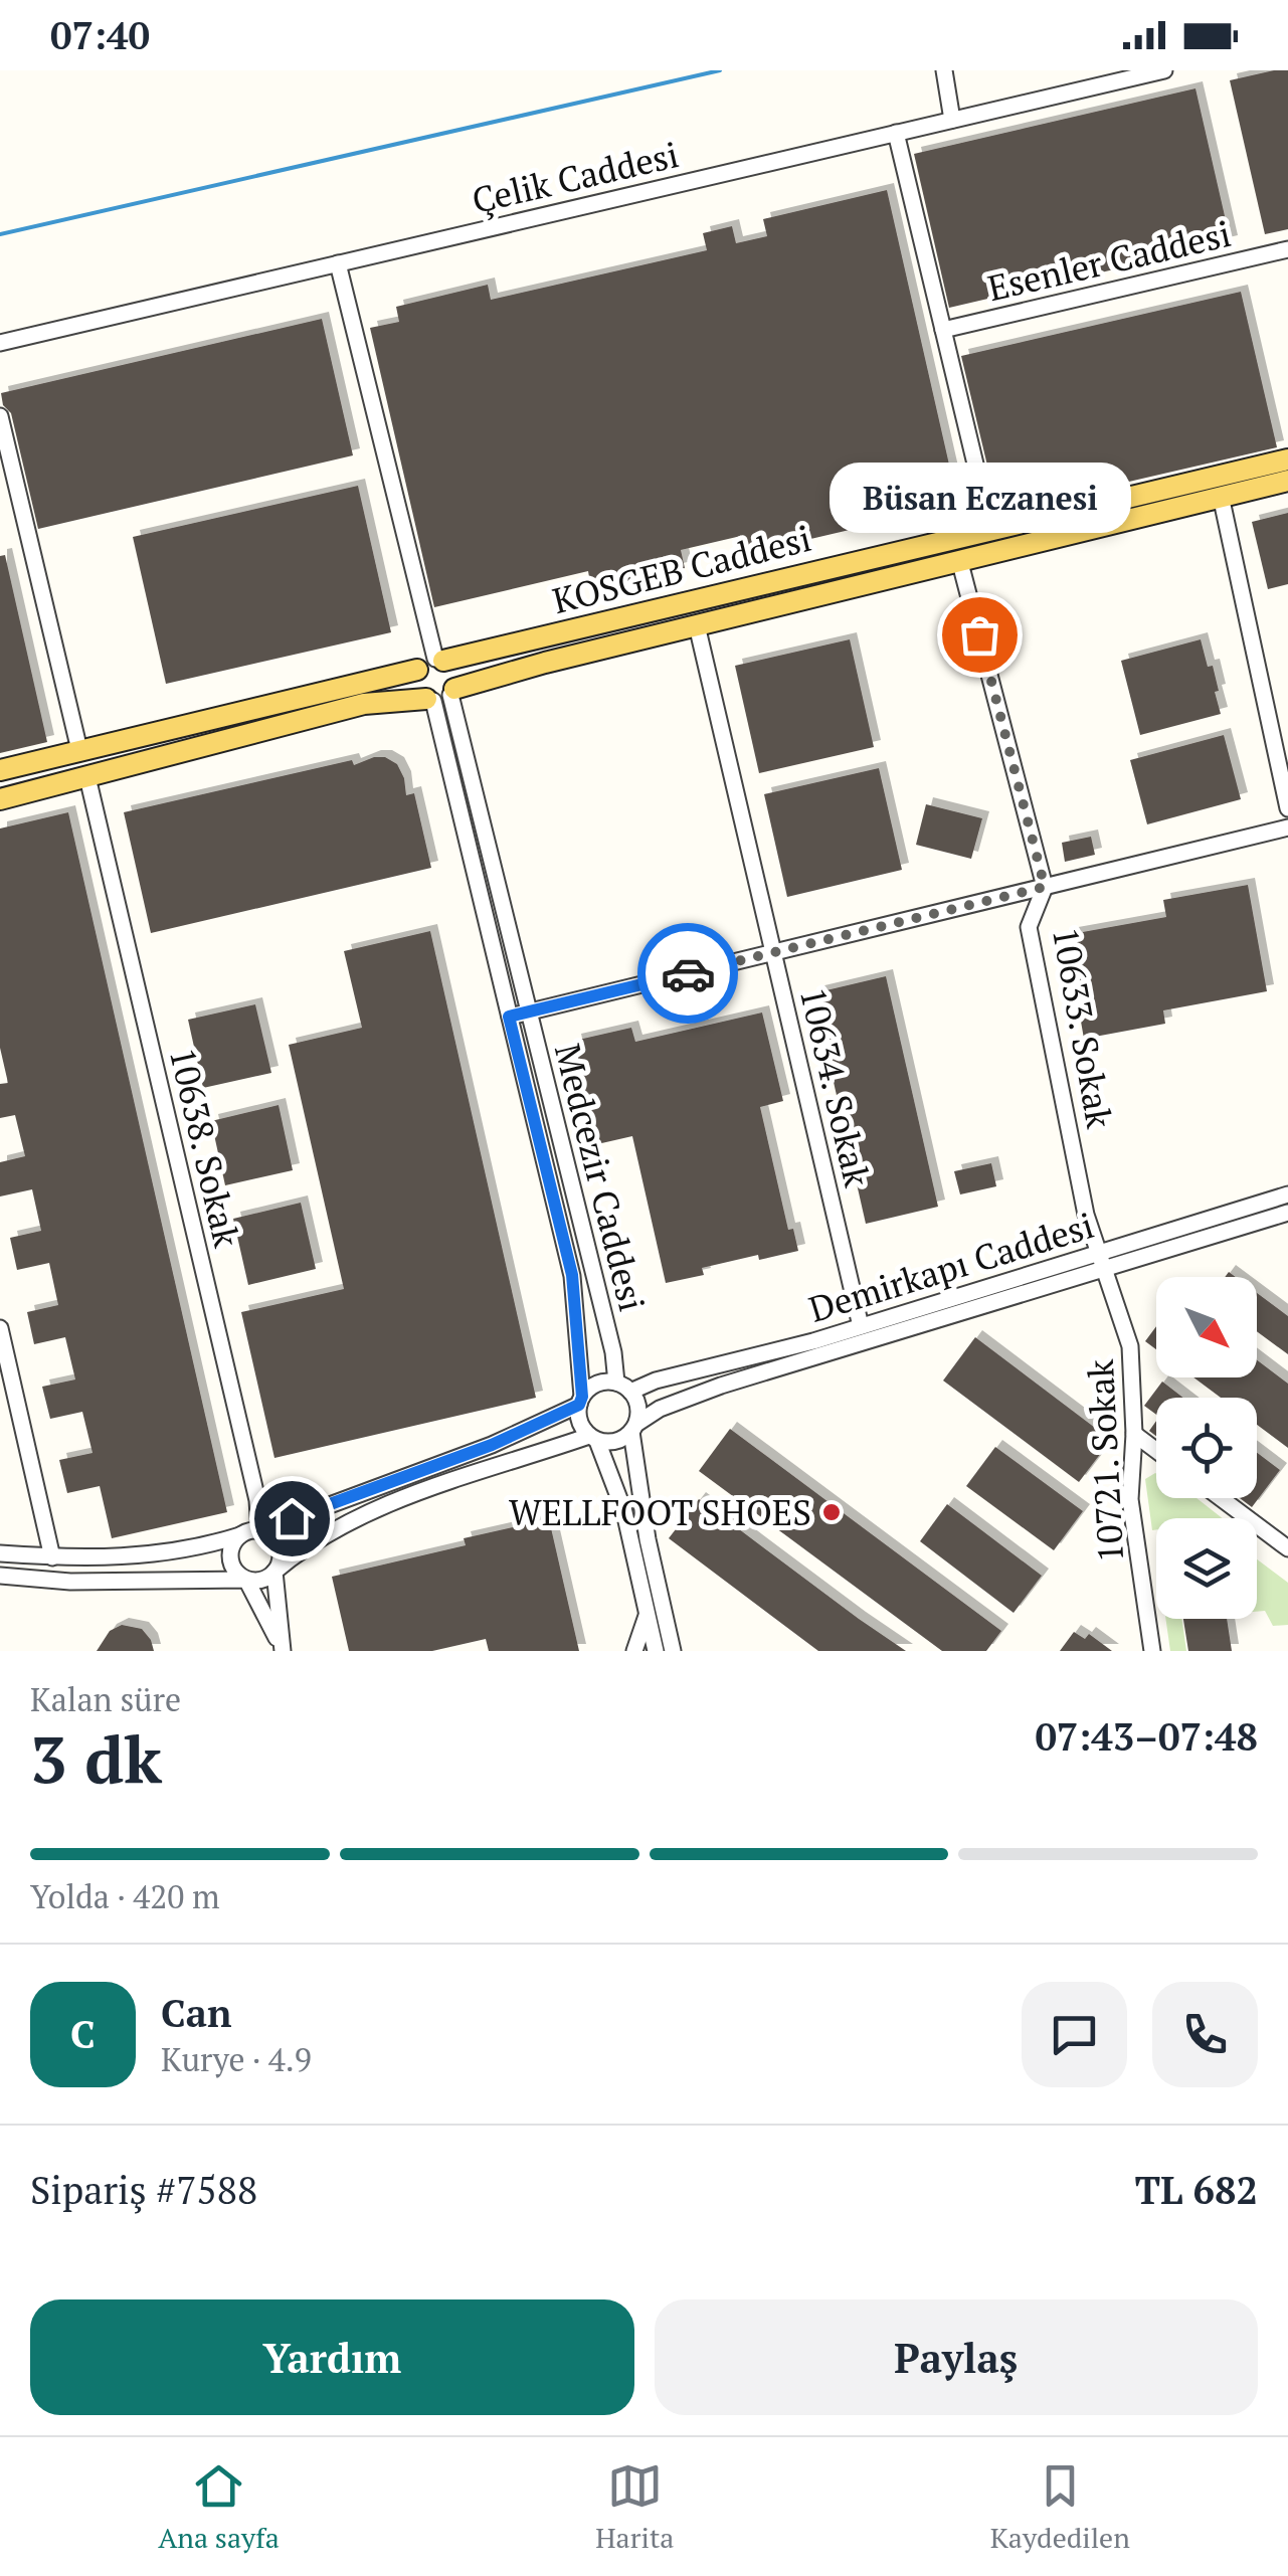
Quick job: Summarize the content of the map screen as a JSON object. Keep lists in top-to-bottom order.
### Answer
{
  "streets": {
    "main road": ["KOSGEB Caddesi"],
    "street": [
      "Çelik Caddesi",
      "Esenler Caddesi",
      "10633. Sokak",
      "10634. Sokak",
      "10638. Sokak",
      "Medcezir Caddesi",
      "Demirkapı Caddesi",
      "10721. Sokak"
    ]
  },
  "crossings": [
    ["KOSGEB Caddesi", "10633. Sokak"],
    ["KOSGEB Caddesi", "10634. Sokak"],
    ["KOSGEB Caddesi", "10638. Sokak"],
    ["KOSGEB Caddesi", "Medcezir Caddesi"],
    ["10633. Sokak", "Demirkapı Caddesi"],
    ["10633. Sokak", "10721. Sokak"],
    ["10634. Sokak", "Demirkapı Caddesi"],
    ["Medcezir Caddesi", "Demirkapı Caddesi"],
    ["Demirkapı Caddesi", "10721. Sokak"]
  ],
  "places": ["Büsan Eczanesi", "WELLFOOT SHOES"],
  "north": "bottom right",
  "page": {
    "status": "07:40",
    "bubble": "Büsan Eczanesi",
    "heading": ["3 dk", "Kalan süre", "07:43–07:48"],
    "panel": [
      "Can",
      "Kurye · 4.9",
      "Sipariş #7588",
      "TL 682"
    ],
    "bar": "Yolda · 420 m",
    "round": "C",
    "buttons": ["Yardım", "Paylaş"],
    "tabs": ["Ana sayfa", "Harita", "Kaydedilen"]
  }
}
